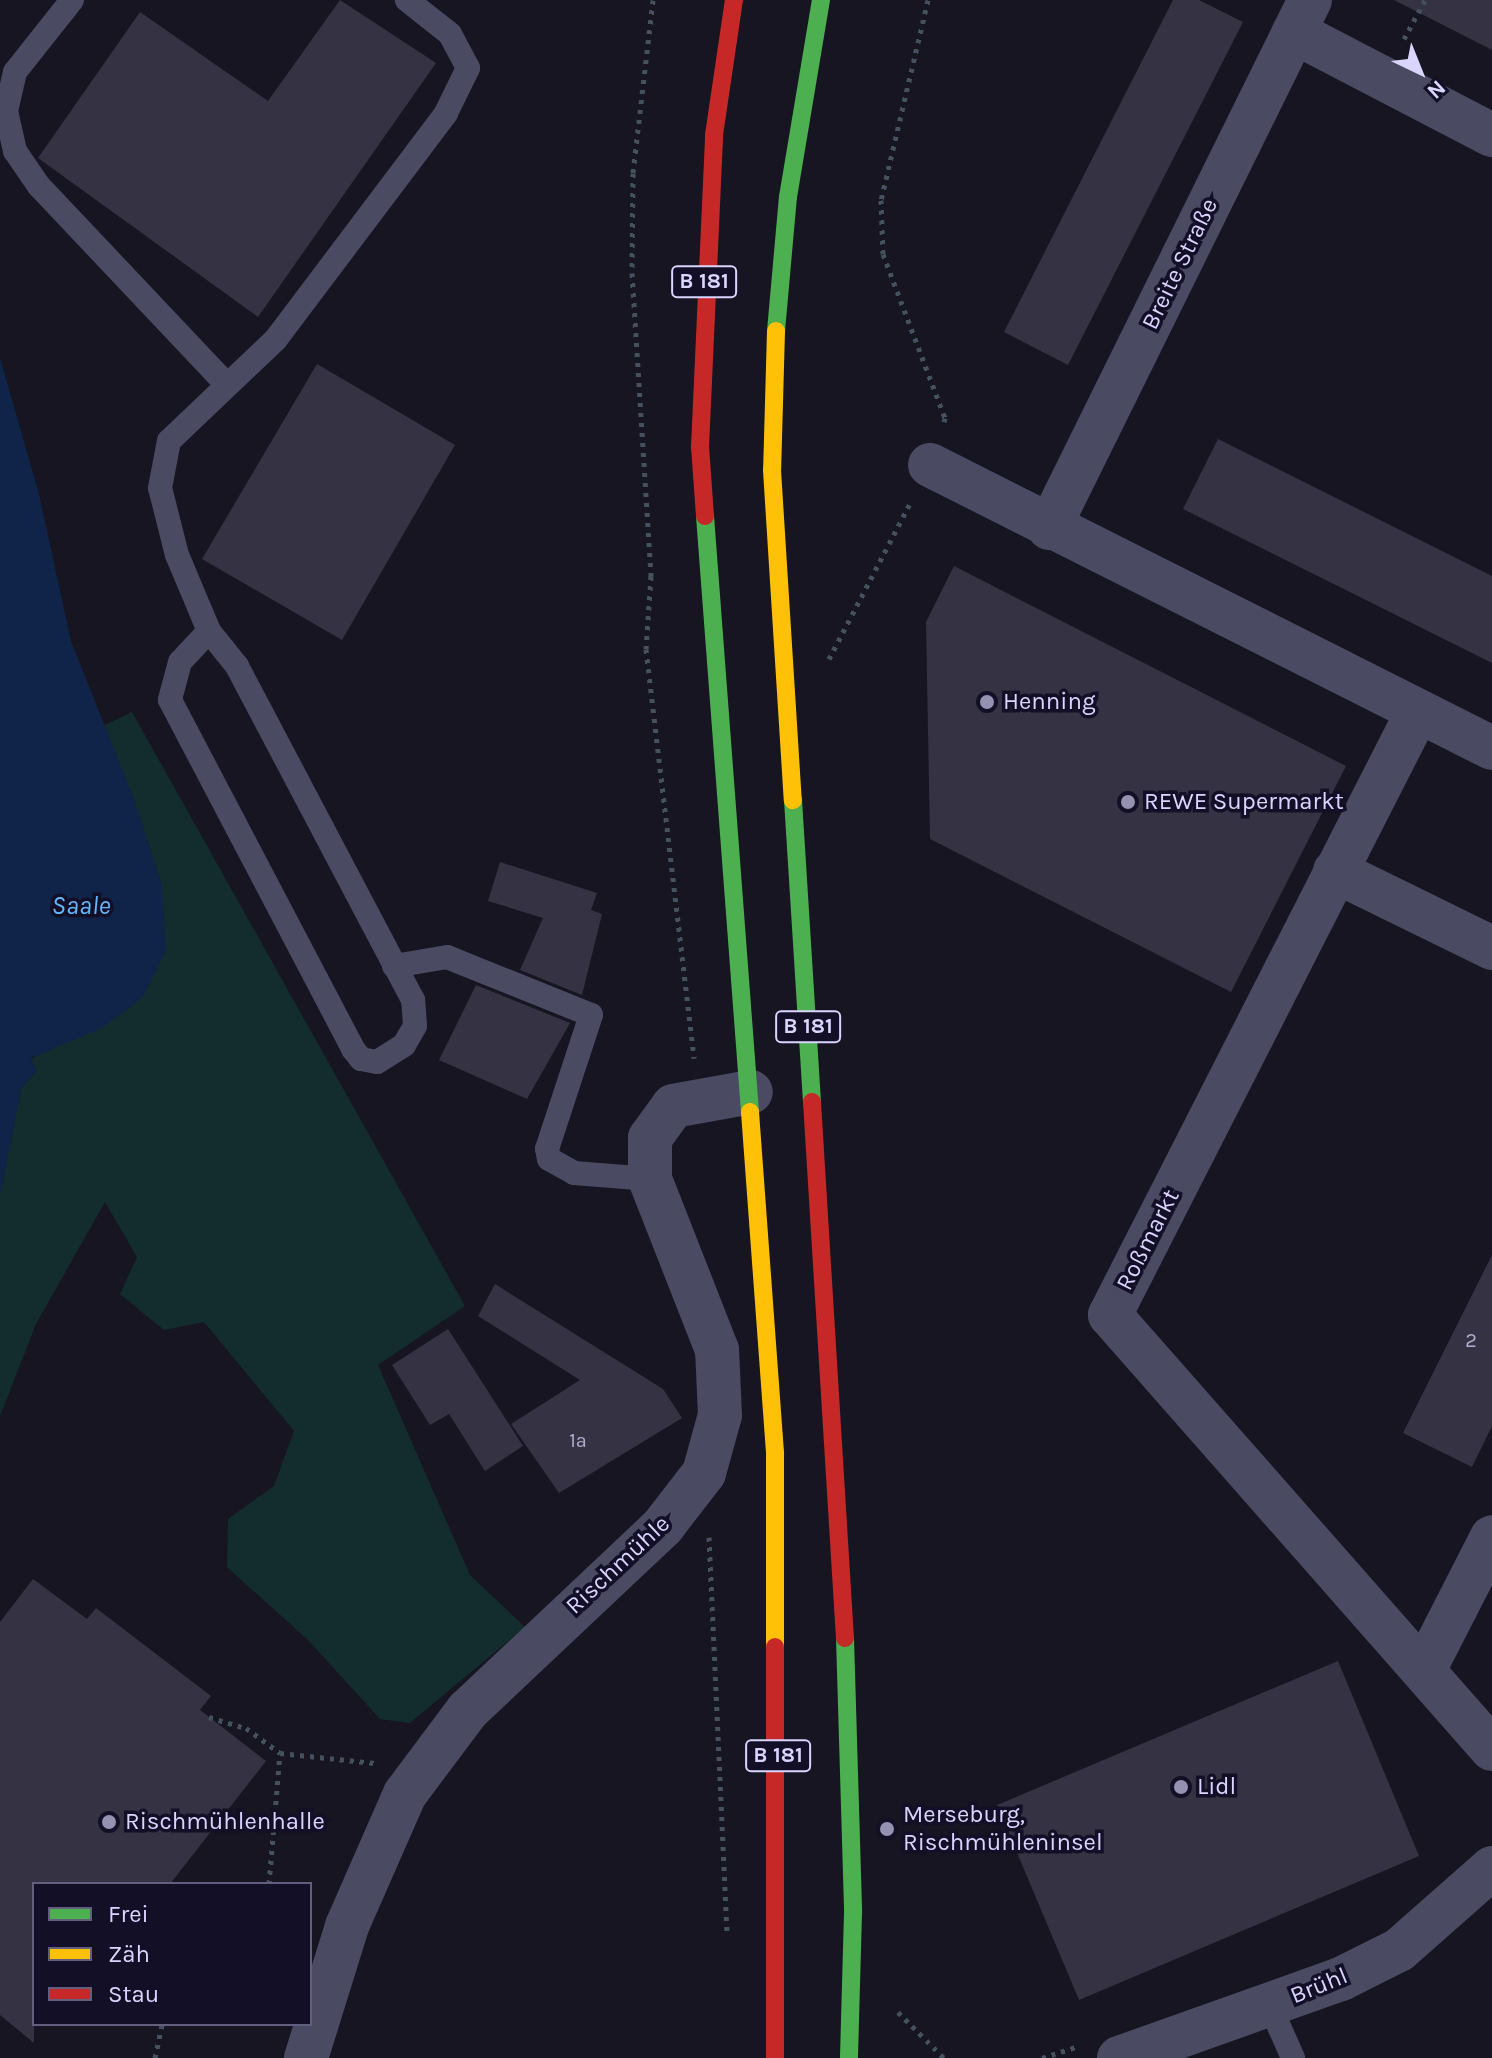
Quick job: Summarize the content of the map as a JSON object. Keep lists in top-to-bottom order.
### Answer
{
  "streets": {
    "main road": ["B 181"],
    "street": [
      "Breite Straße",
      "Roßmarkt",
      "Rischmühle",
      "Brühl"
    ]
  },
  "crossings": [
    ["B 181", "Rischmühle"]
  ],
  "water": ["Saale"],
  "places": [
    "Henning",
    "REWE Supermarkt",
    "Lidl",
    "Rischmühlenhalle",
    "Merseburg, Rischmühleninsel"
  ],
  "house_numbers": ["2", "1a"],
  "legend": ["Frei", "Zäh", "Stau"],
  "north": "bottom right"
}
